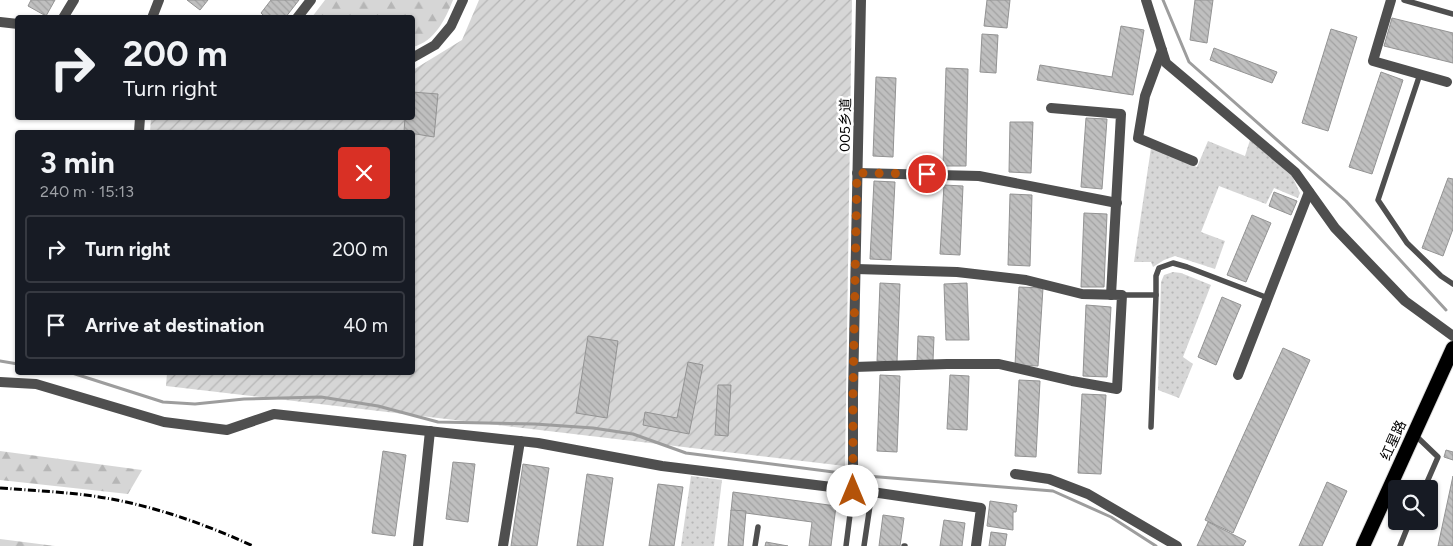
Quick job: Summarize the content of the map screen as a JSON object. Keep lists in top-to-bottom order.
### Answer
{
  "streets": {
    "highway": ["红星路"],
    "street": ["005乡道"]
  },
  "page": {
    "turn": ["200 m", "Turn right"],
    "heading": ["3 min", "240 m · 15:13"],
    "list": [
      {
        "name": "Turn right",
        "value": "200 m"
      },
      {
        "name": "Arrive at destination",
        "value": "40 m"
      }
    ]
  }
}
